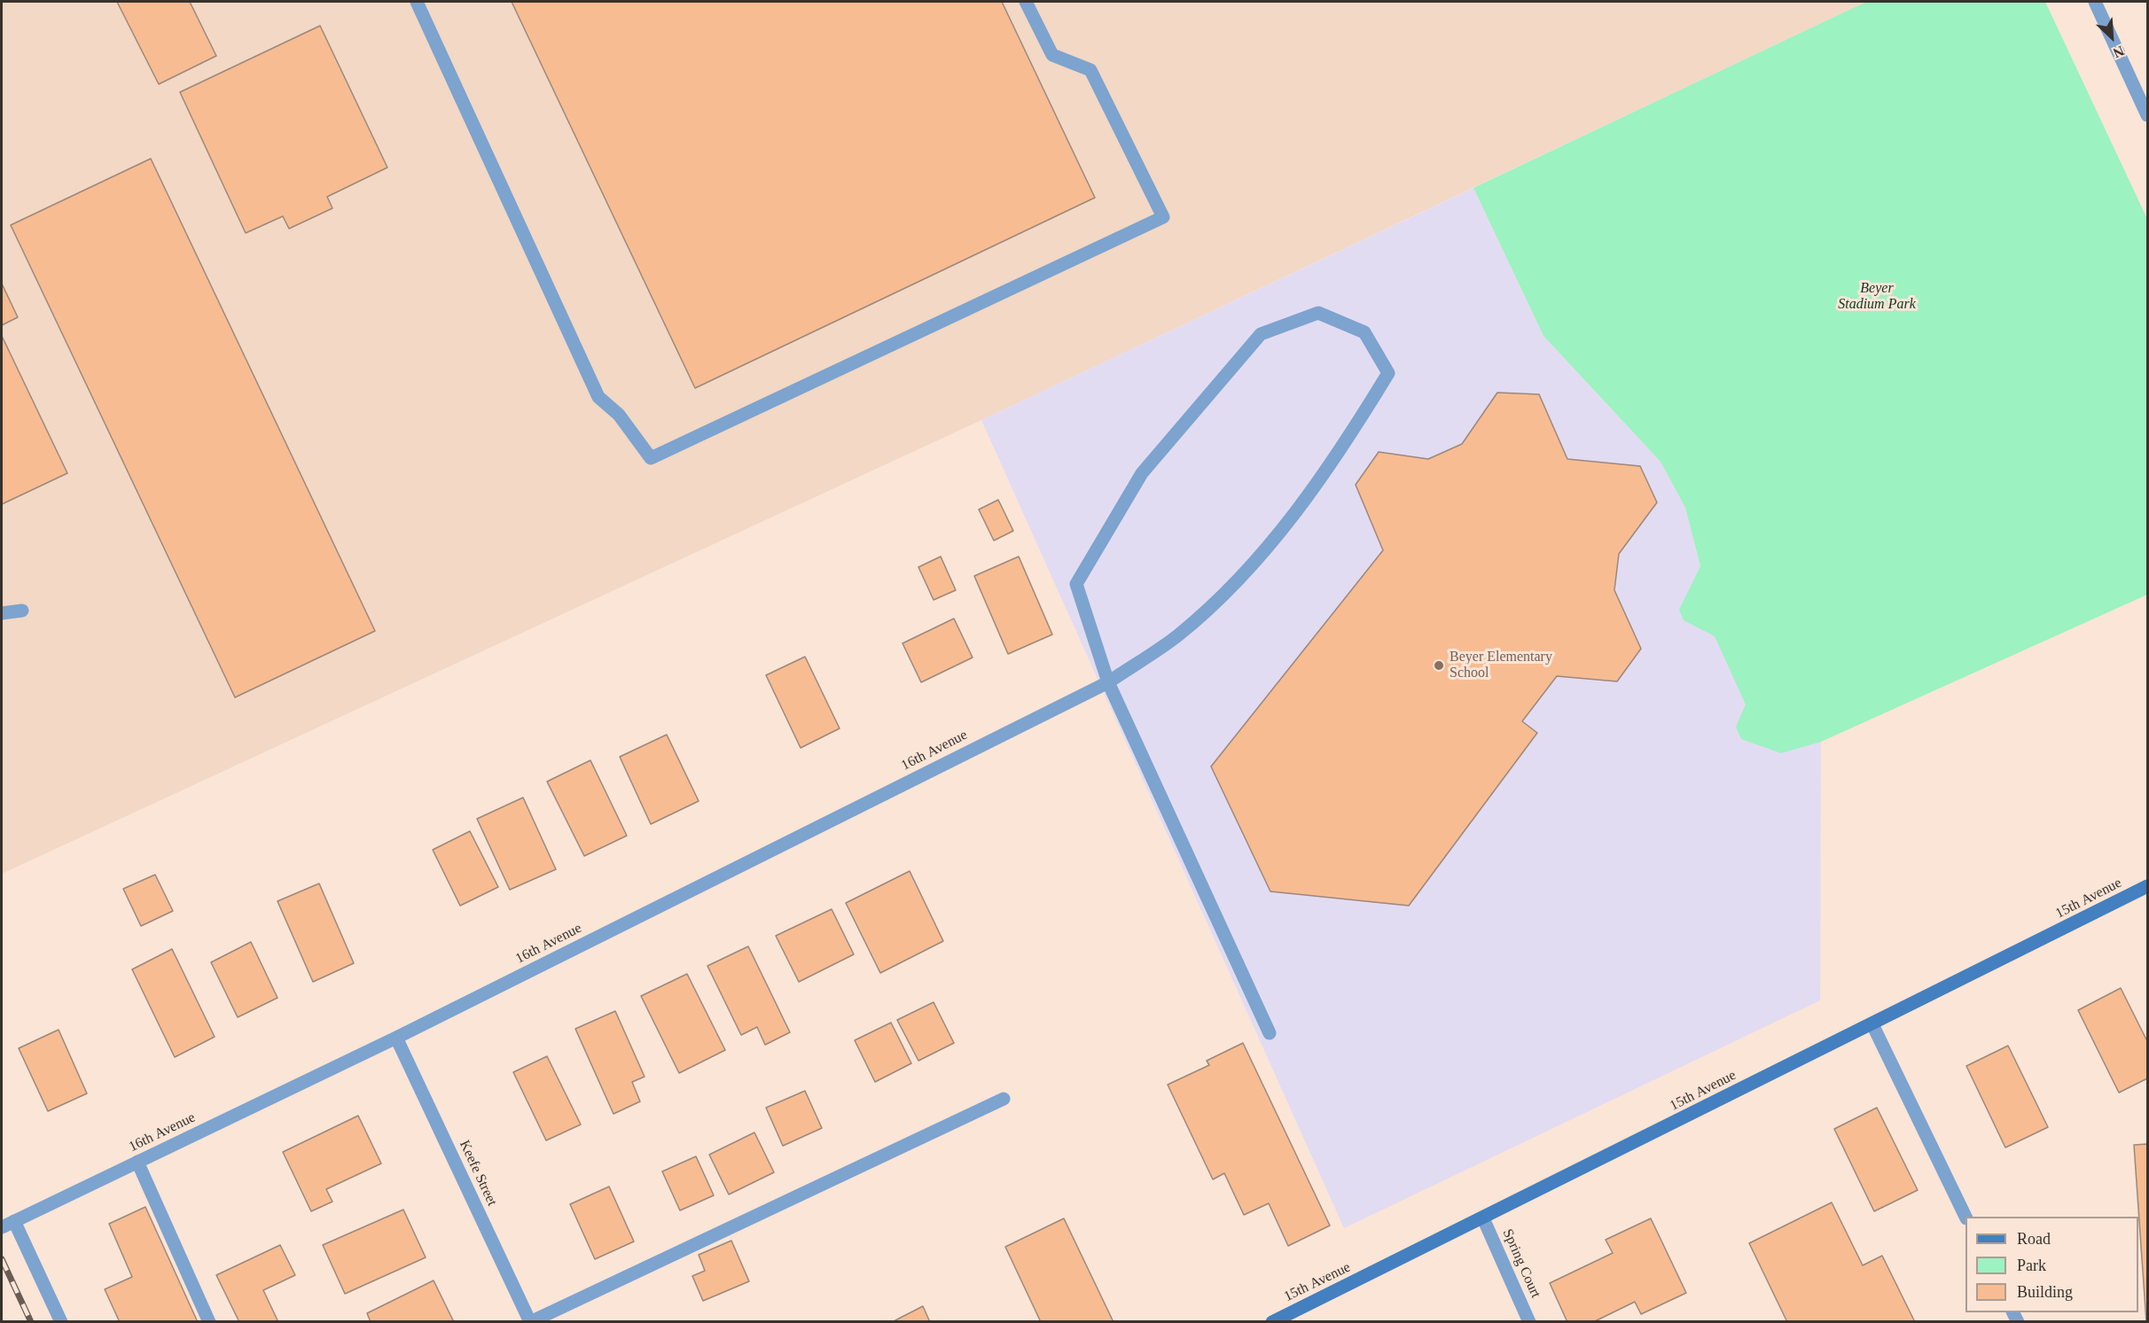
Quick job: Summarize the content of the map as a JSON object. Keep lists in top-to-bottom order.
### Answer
{
  "streets": {
    "main road": ["15th Avenue"],
    "street": ["16th Avenue", "Keefe Street", "Spring Court"]
  },
  "crossings": [
    ["16th Avenue", "Keefe Street"],
    ["15th Avenue", "Spring Court"]
  ],
  "parks": ["Beyer Stadium Park"],
  "places": ["Beyer Elementary School"],
  "legend": ["Road", "Park", "Building"],
  "north": "bottom right"
}
